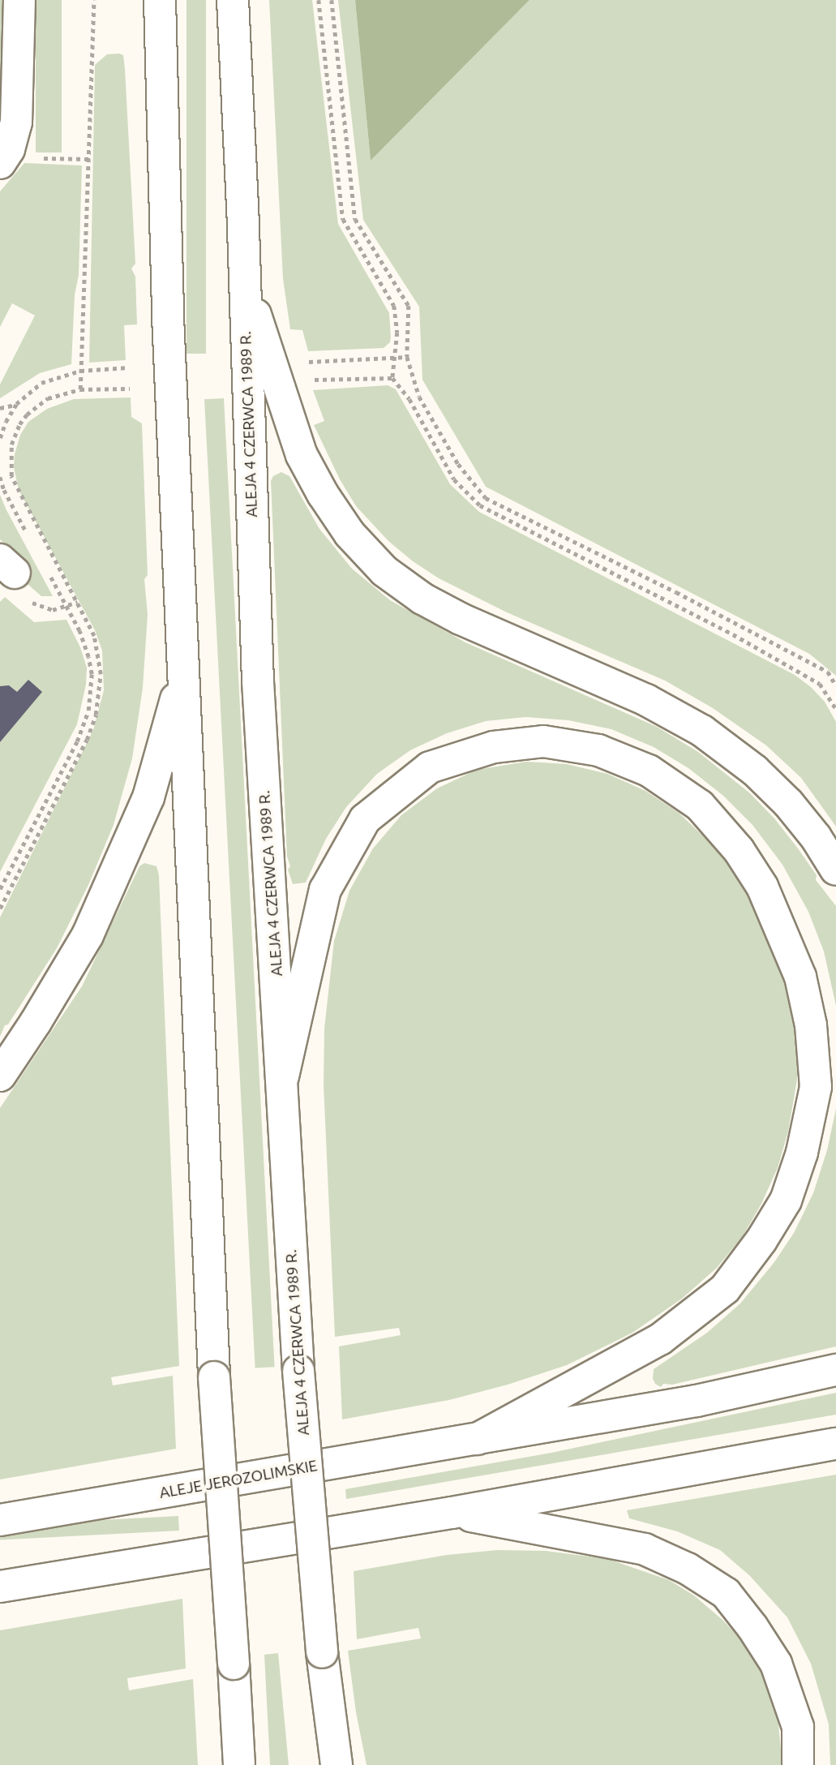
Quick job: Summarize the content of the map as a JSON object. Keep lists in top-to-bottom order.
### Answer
{
  "streets": {
    "main road": ["ALEJA 4 CZERWCA 1989 R.", "ALEJE JEROZOLIMSKIE"]
  }
}
